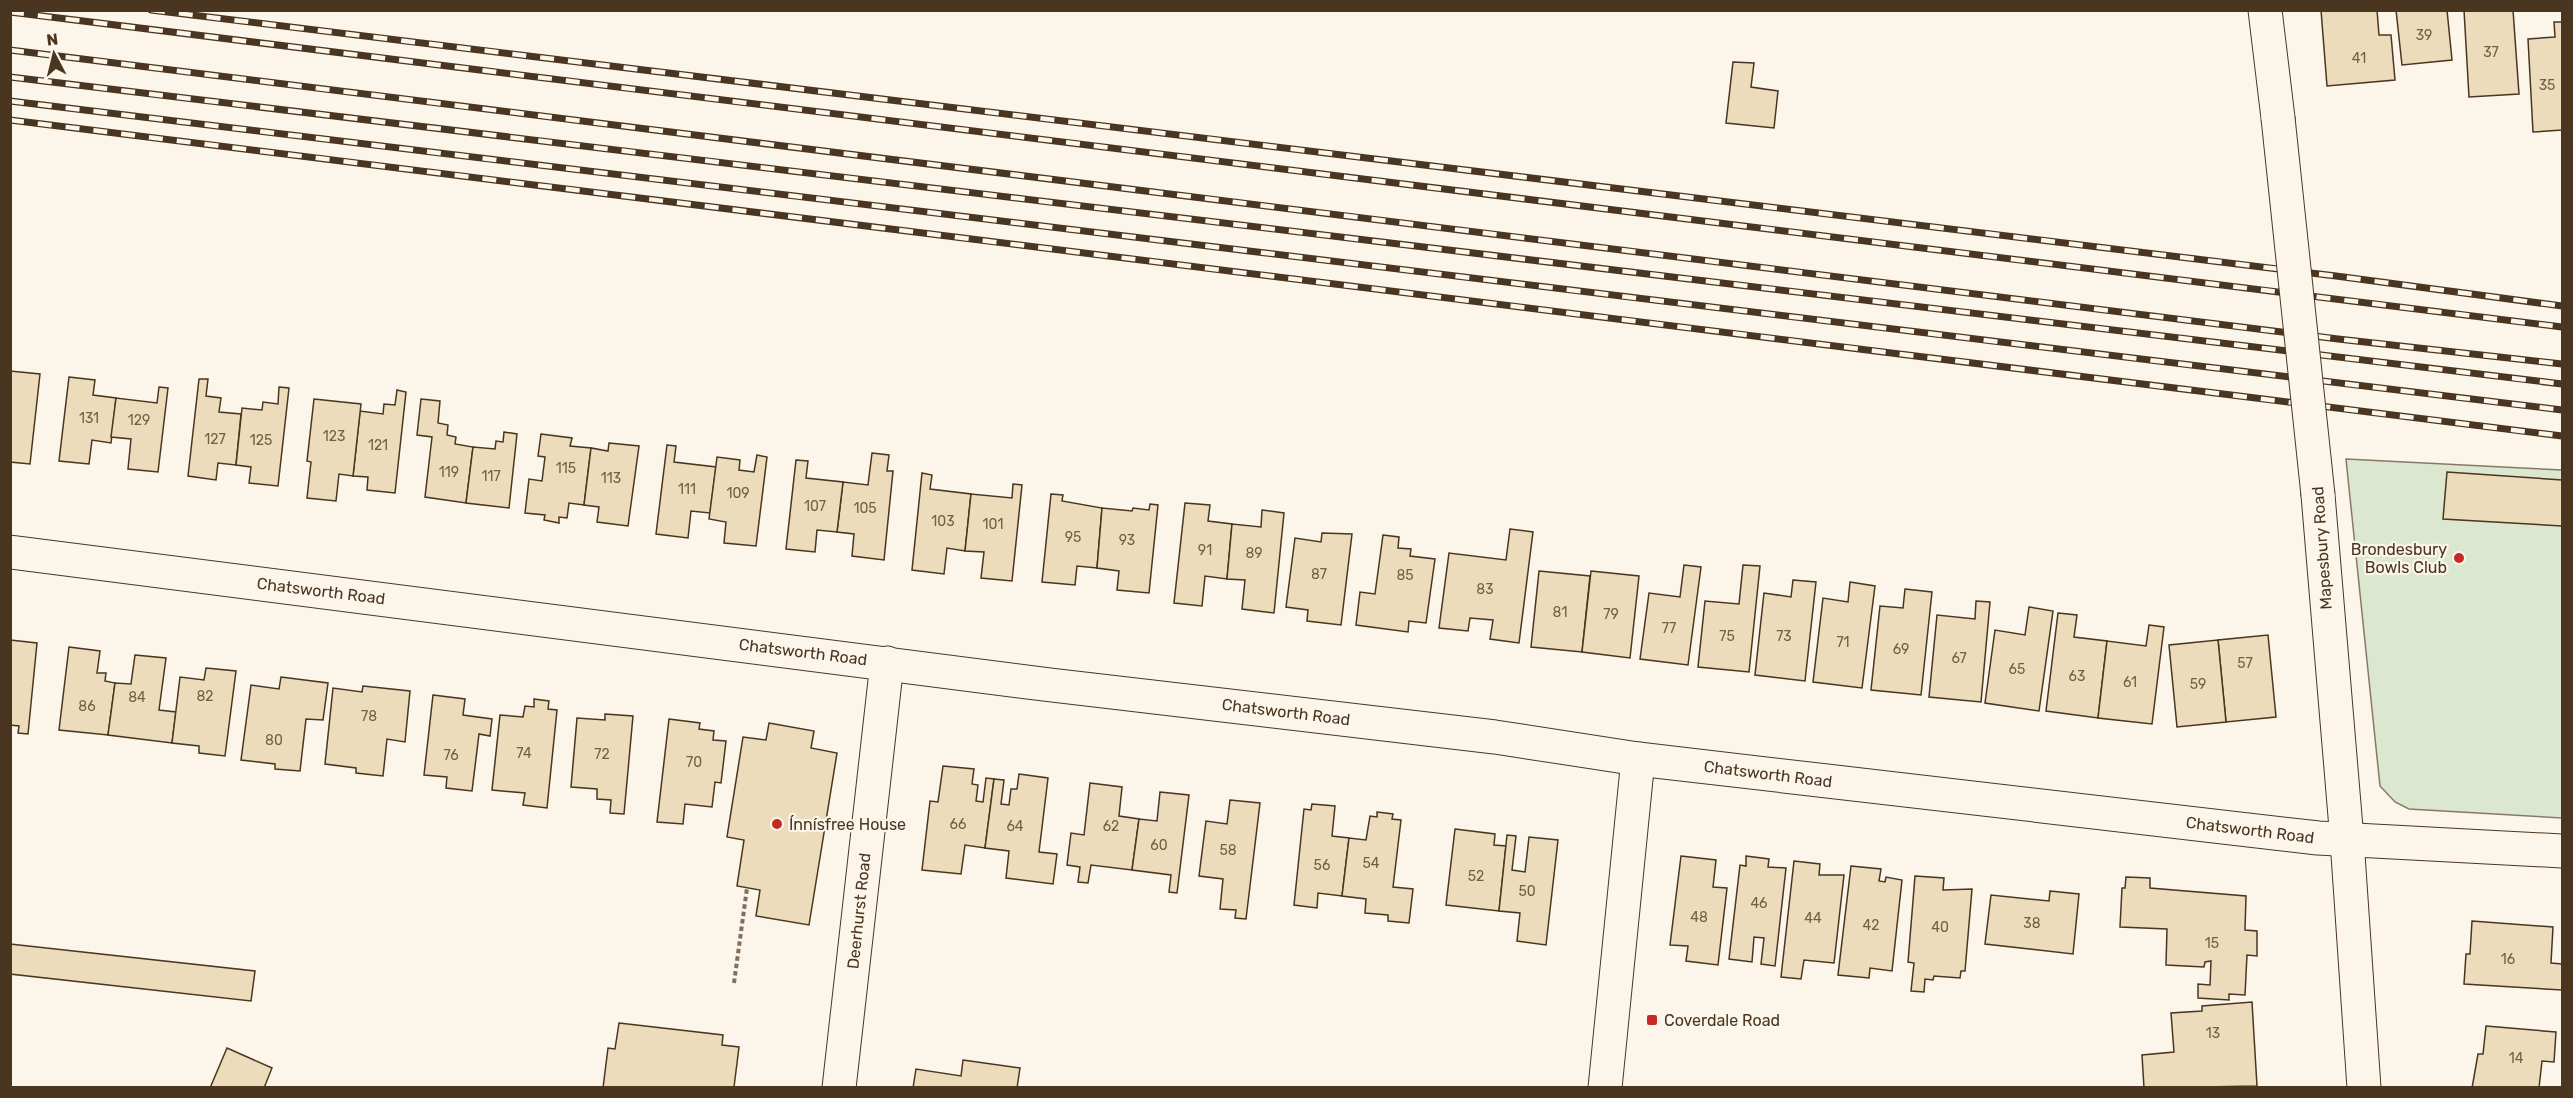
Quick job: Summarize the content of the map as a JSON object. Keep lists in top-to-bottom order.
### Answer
{
  "streets": {
    "street": ["Mapesbury Road", "Chatsworth Road", "Deerhurst Road"]
  },
  "crossings": [
    ["Mapesbury Road", "Chatsworth Road"],
    ["Chatsworth Road", "Deerhurst Road"]
  ],
  "places": {
    "other": ["Brondesbury Bowls Club", "Ínnísfree House"],
    "transit": ["Coverdale Road"]
  },
  "house_numbers": [
    "39",
    "37",
    "41",
    "35",
    "131",
    "129",
    "123",
    "127",
    "125",
    "121",
    "115",
    "119",
    "117",
    "113",
    "111",
    "109",
    "107",
    "105",
    "103",
    "101",
    "95",
    "93",
    "91",
    "89",
    "87",
    "85",
    "83",
    "81",
    "79",
    "77",
    "75",
    "73",
    "71",
    "69",
    "67",
    "57",
    "65",
    "63",
    "61",
    "59",
    "82",
    "84",
    "86",
    "78",
    "80",
    "74",
    "72",
    "76",
    "70",
    "66",
    "64",
    "62",
    "60",
    "58",
    "54",
    "56",
    "52",
    "50",
    "46",
    "48",
    "44",
    "38",
    "42",
    "40",
    "15",
    "16",
    "13",
    "14"
  ],
  "north": "top"
}
